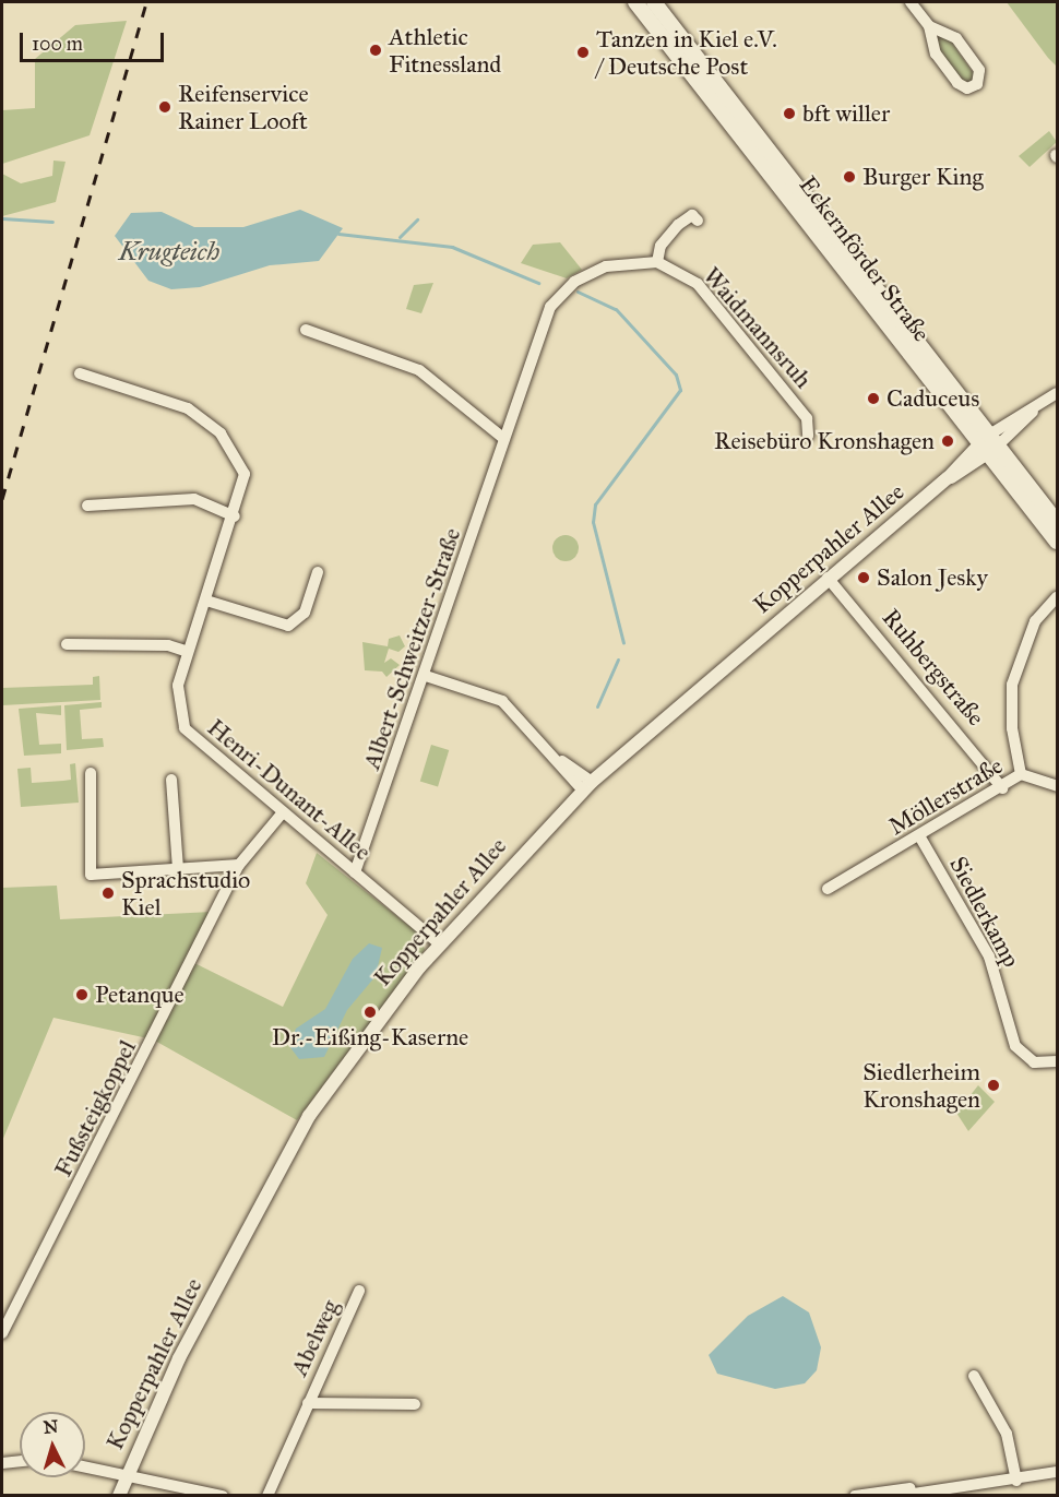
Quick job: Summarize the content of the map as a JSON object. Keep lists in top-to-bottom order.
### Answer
{
  "streets": {
    "main road": ["Eckernförder Straße"],
    "street": [
      "Waidmannsruh",
      "Kopperpahler Allee",
      "Albert-Schweitzer-Straße",
      "Ruhbergstraße",
      "Henri-Dunant-Allee",
      "Möllerstraße",
      "Siedlerkamp",
      "Fußsteigkoppel",
      "Abelweg"
    ]
  },
  "crossings": [
    ["Eckernförder Straße", "Kopperpahler Allee"],
    ["Waidmannsruh", "Albert-Schweitzer-Straße"],
    ["Kopperpahler Allee", "Ruhbergstraße"],
    ["Kopperpahler Allee", "Henri-Dunant-Allee"],
    ["Albert-Schweitzer-Straße", "Henri-Dunant-Allee"],
    ["Ruhbergstraße", "Möllerstraße"],
    ["Henri-Dunant-Allee", "Fußsteigkoppel"],
    ["Möllerstraße", "Siedlerkamp"]
  ],
  "water": ["Krugteich"],
  "places": [
    "Athletic Fitnessland",
    "Tanzen in Kiel e.V. / Deutsche Post",
    "Reifenservice Rainer Looft",
    "bft willer",
    "Burger King",
    "Caduceus",
    "Reisebüro Kronshagen",
    "Salon Jesky",
    "Sprachstudio Kiel",
    "Petanque",
    "Dr.-Eißing-Kaserne",
    "Siedlerheim Kronshagen"
  ],
  "scale_bar": "100 m",
  "north": "top"
}
